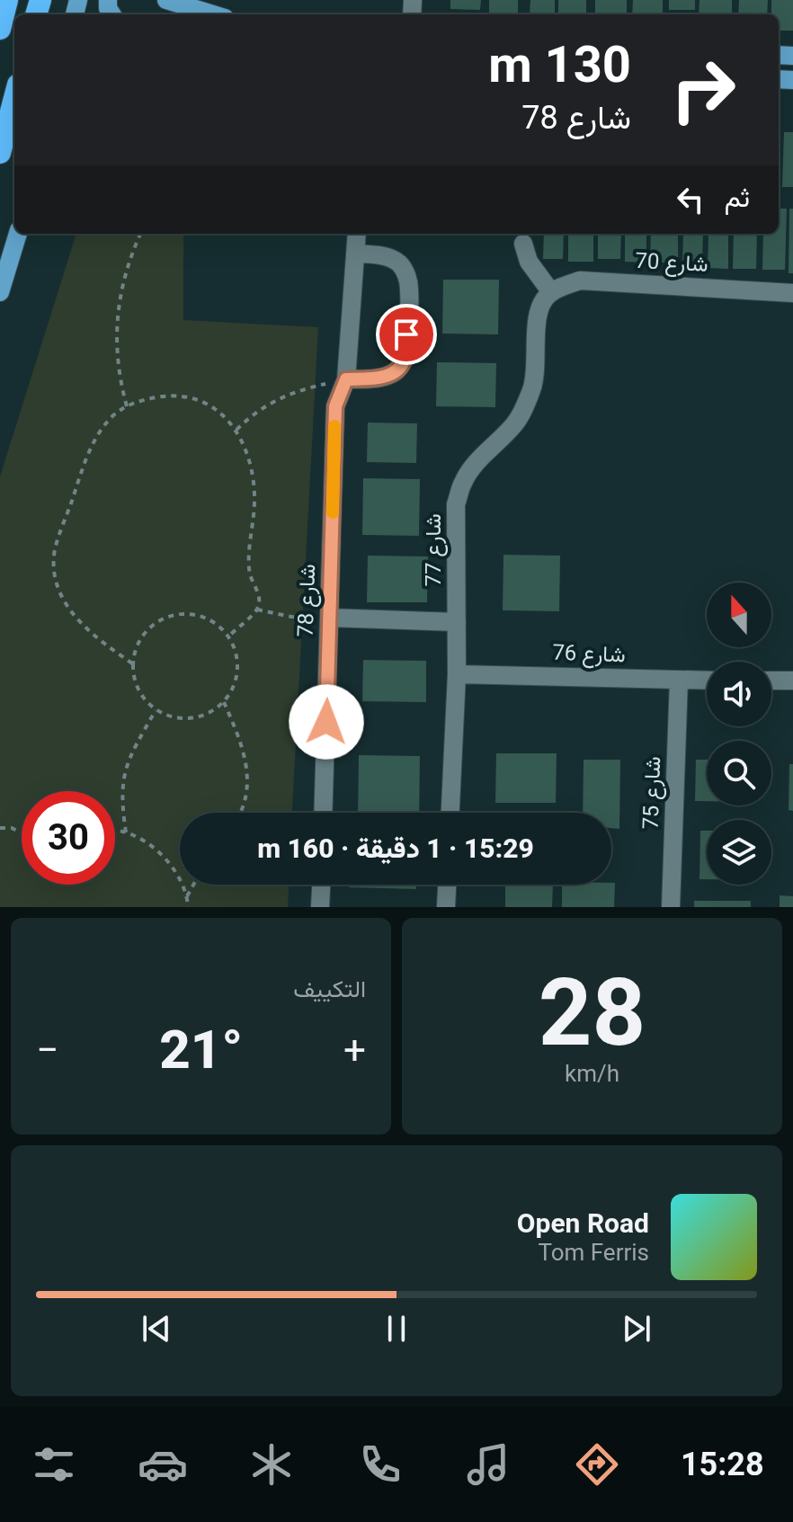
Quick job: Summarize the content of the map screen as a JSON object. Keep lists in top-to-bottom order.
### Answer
{
  "streets": {
    "street": [
      "شارع 70",
      "شارع 77",
      "شارع 78",
      "شارع 76",
      "شارع 75"
    ]
  },
  "crossings": [
    ["شارع 70", "شارع 77"],
    ["شارع 77", "شارع 76"],
    ["شارع 76", "شارع 75"]
  ],
  "north": "top",
  "page": {
    "turn": ["130 m", "شارع 78"],
    "then": "ثم",
    "limit": "30",
    "trip": "15:29 · 1 دقيقة · 160 m",
    "tile": [
      ["28", "km/h"],
      "التكييف"
    ],
    "heat": ["−", "21°", "+"],
    "song": ["Open Road", "Tom Ferris"],
    "tabs": "15:28"
  }
}
